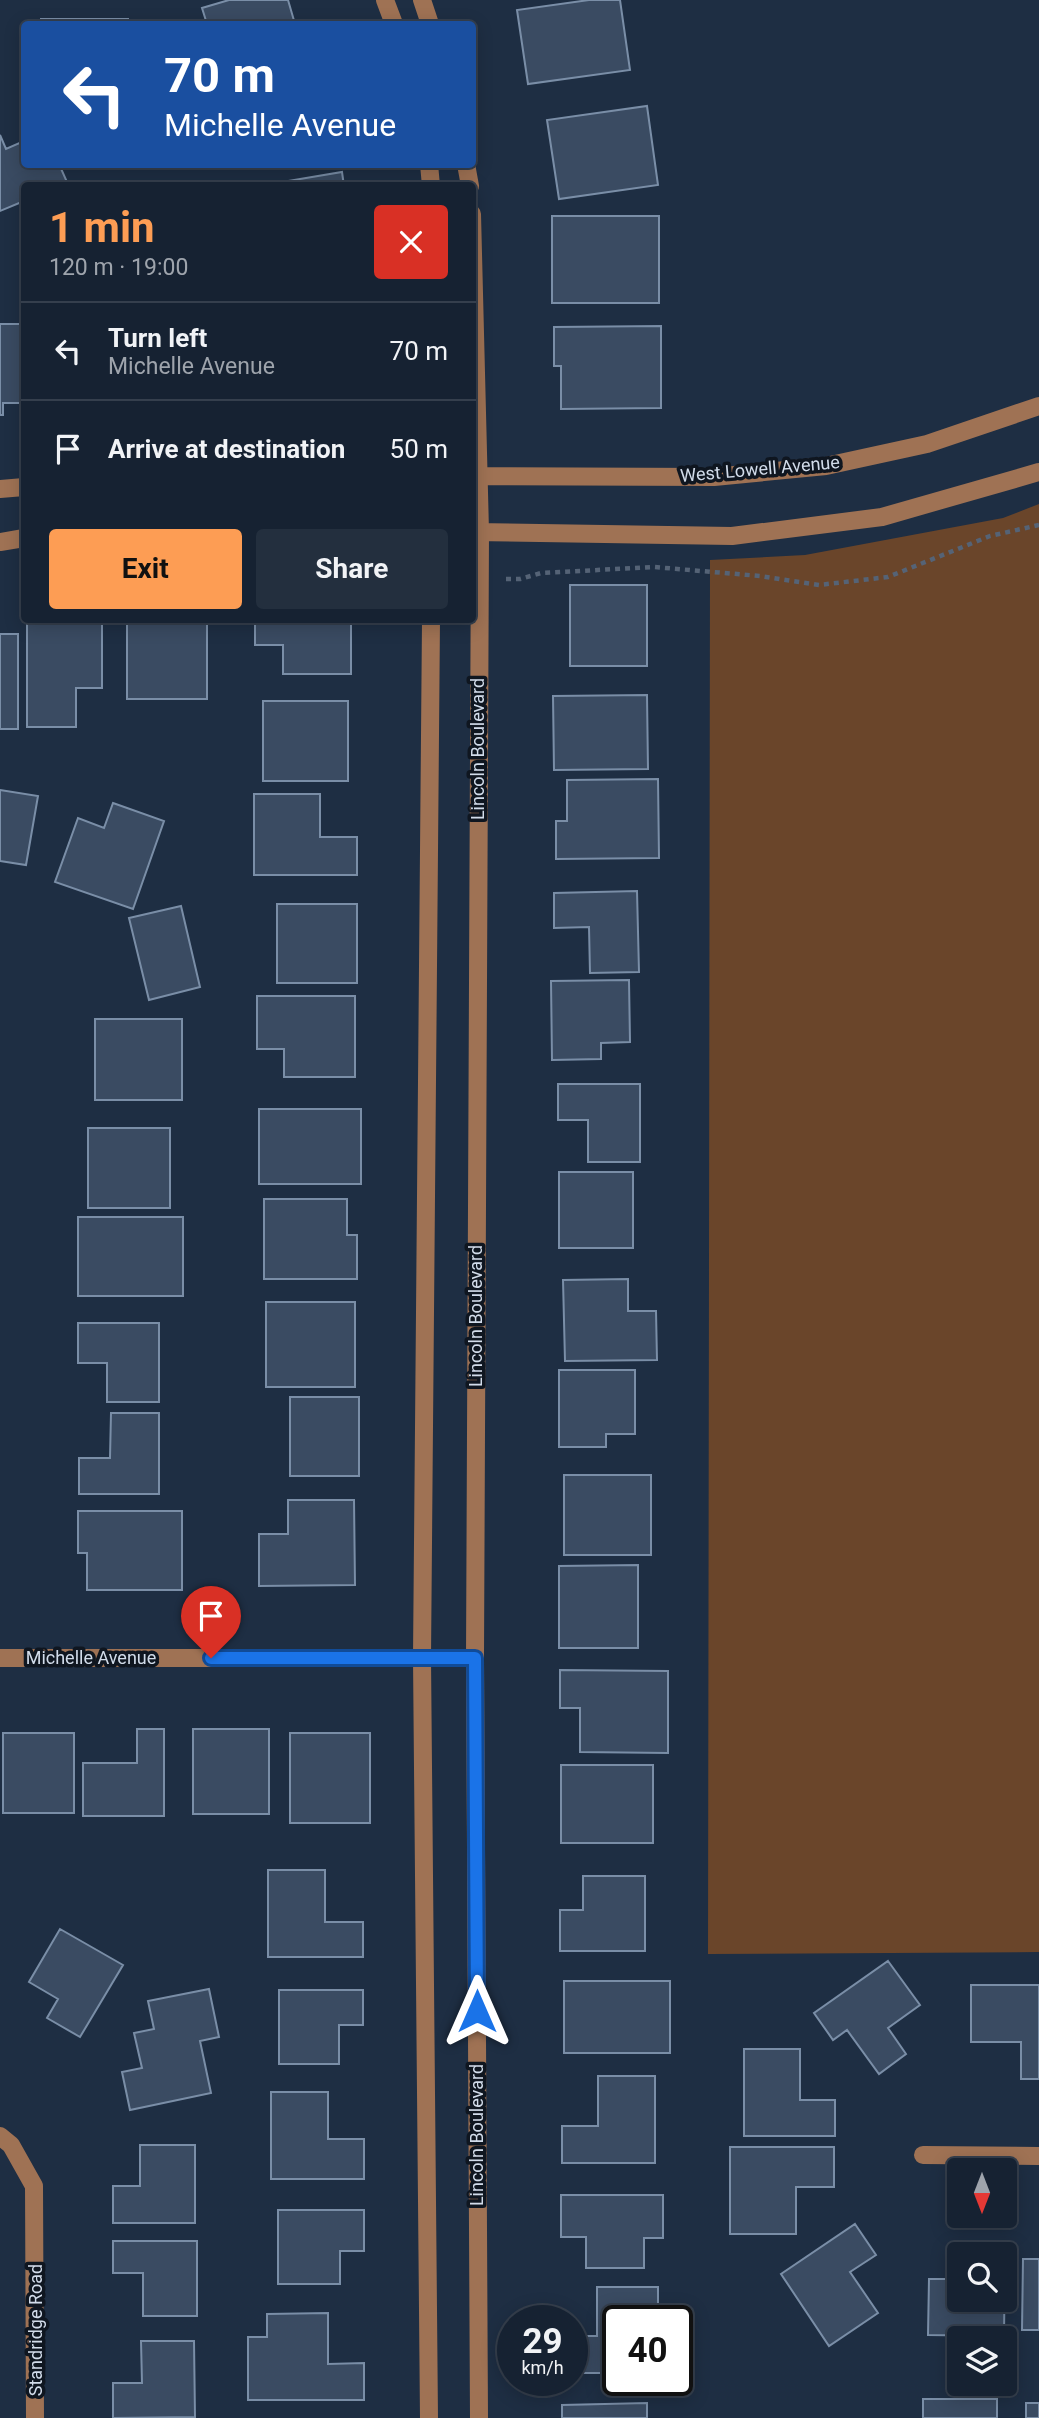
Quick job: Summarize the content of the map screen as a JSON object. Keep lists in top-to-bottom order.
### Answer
{
  "streets": {
    "street": [
      "West Lowell Avenue",
      "Lincoln Boulevard",
      "Michelle Avenue",
      "Standridge Road"
    ]
  },
  "crossings": [
    ["Lincoln Boulevard", "Michelle Avenue"]
  ],
  "north": "bottom",
  "page": {
    "turn": ["70 m", "Michelle Avenue"],
    "heading": ["1 min", "120 m · 19:00"],
    "list": [
      {
        "name": "Turn left",
        "note": "Michelle Avenue",
        "value": "70 m"
      },
      {
        "name": "Arrive at destination",
        "value": "50 m"
      }
    ],
    "buttons": ["Exit", "Share"],
    "speed": "29 km/h",
    "limit": "40"
  }
}
